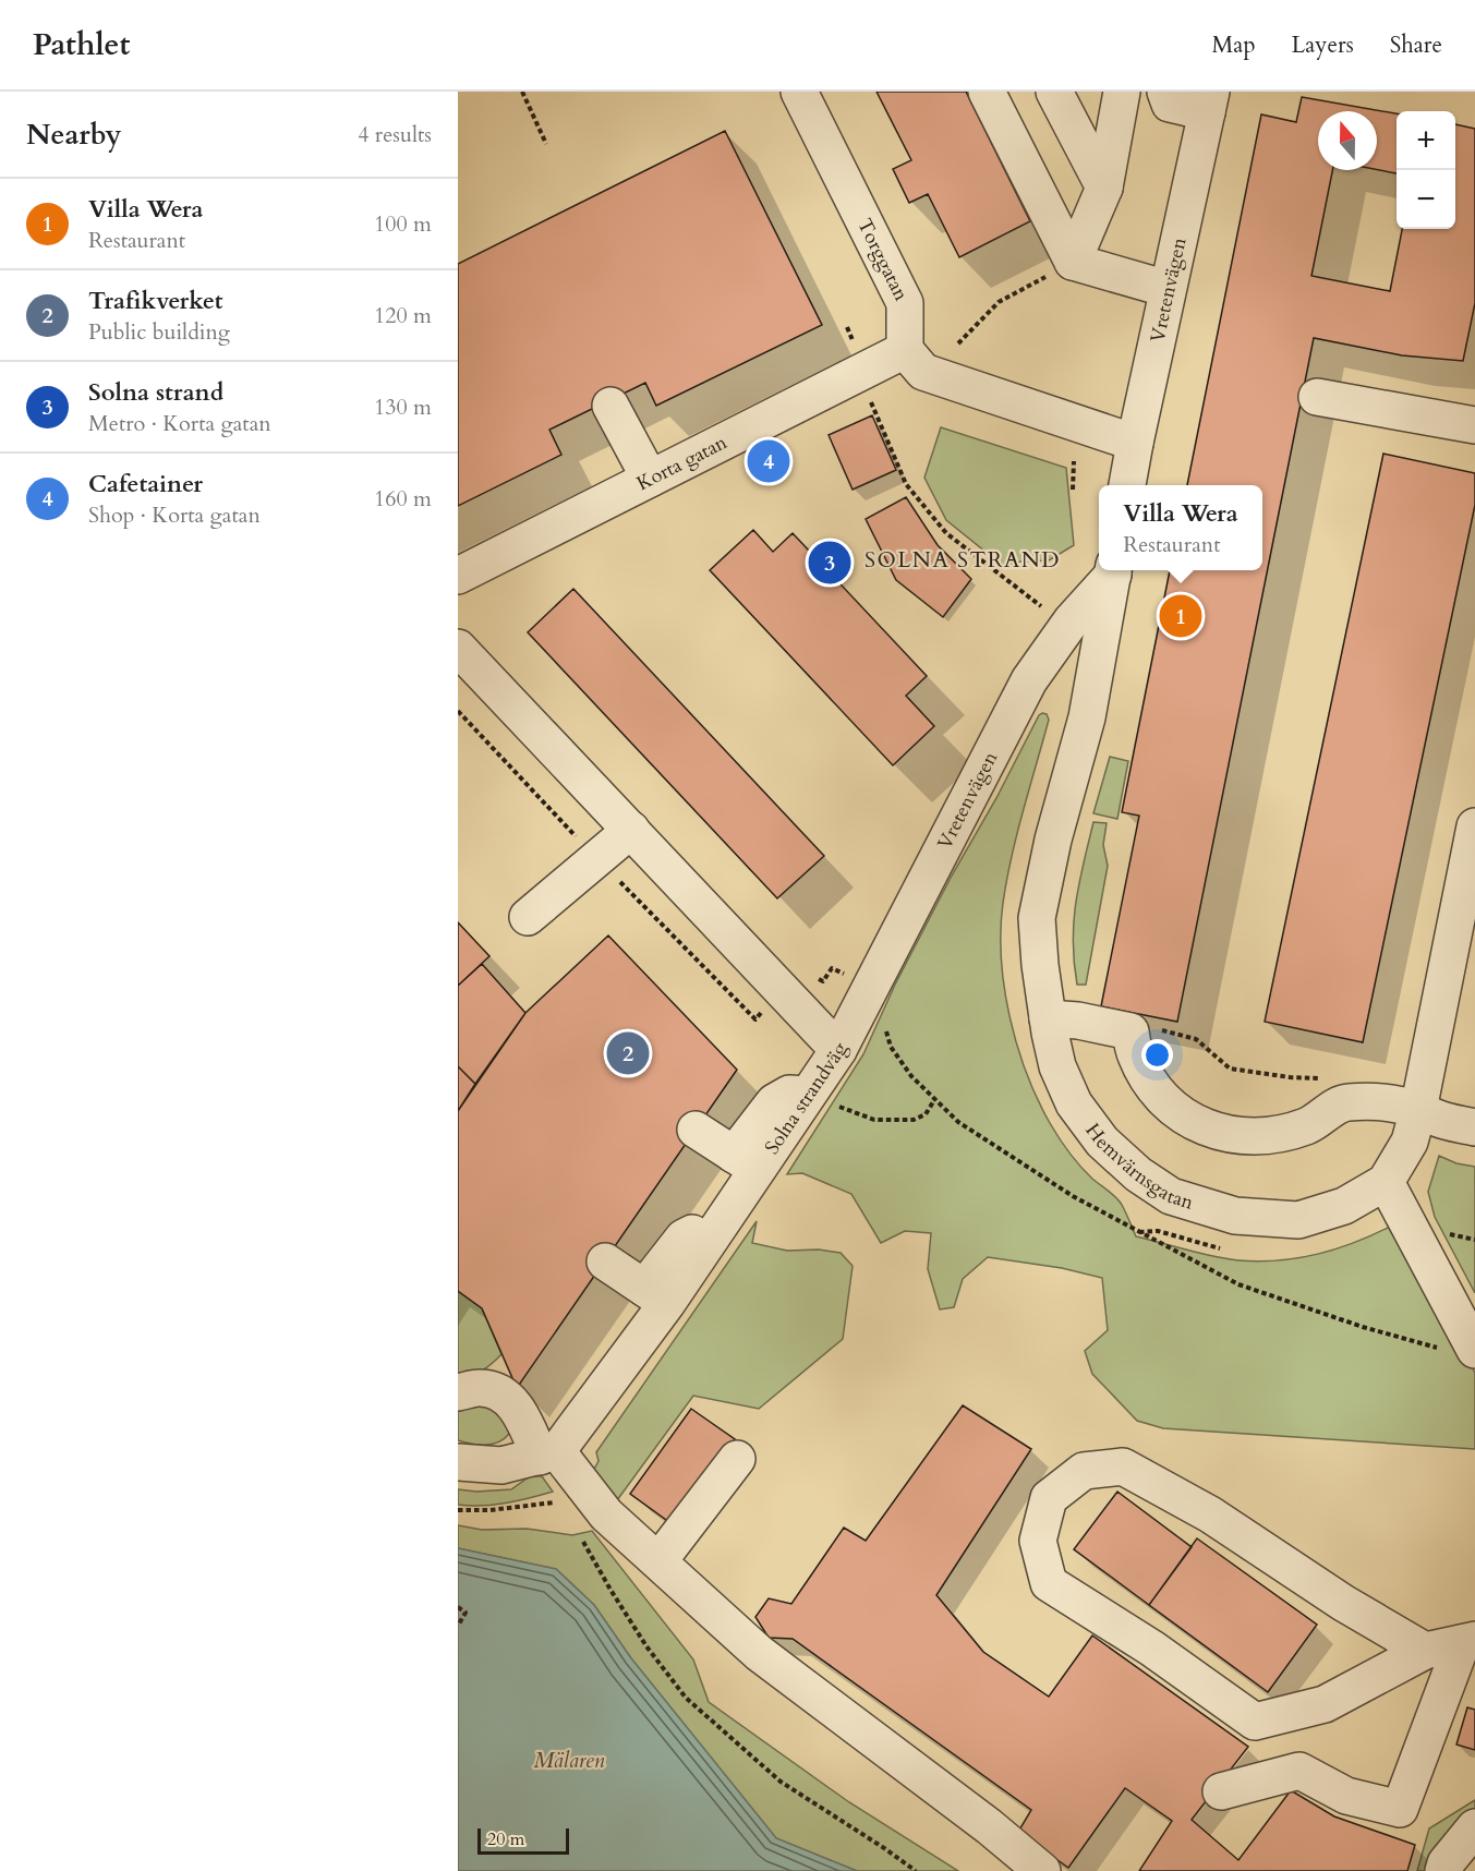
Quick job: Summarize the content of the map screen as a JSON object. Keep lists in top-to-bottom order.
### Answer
{
  "streets": {
    "street": [
      "Torggatan",
      "Vretenvägen",
      "Korta gatan",
      "Solna strandväg",
      "Hemvärnsgatan"
    ]
  },
  "crossings": [
    ["Torggatan", "Korta gatan"],
    ["Vretenvägen", "Solna strandväg"],
    ["Vretenvägen", "Hemvärnsgatan"]
  ],
  "districts": ["SOLNA STRAND"],
  "water": ["Mälaren"],
  "scale_bar": "20 m",
  "north": "top",
  "page": {
    "header": "Pathlet",
    "nav": ["Map", "Layers", "Share"],
    "heading": ["Nearby", "4 results"],
    "map_buttons": ["+", "−"],
    "list": [
      {
        "mark": "1",
        "name": "Villa Wera",
        "note": "Restaurant",
        "value": "100 m"
      },
      {
        "mark": "2",
        "name": "Trafikverket",
        "note": "Public building",
        "value": "120 m"
      },
      {
        "mark": "3",
        "name": "Solna strand",
        "note": "Metro · Korta gatan",
        "value": "130 m"
      },
      {
        "mark": "4",
        "name": "Cafetainer",
        "note": "Shop · Korta gatan",
        "value": "160 m"
      }
    ],
    "pins": [
      "4",
      "3",
      "1",
      "2"
    ],
    "popup": ["Villa Wera", "Restaurant"],
    "scale": "20 m"
  }
}
